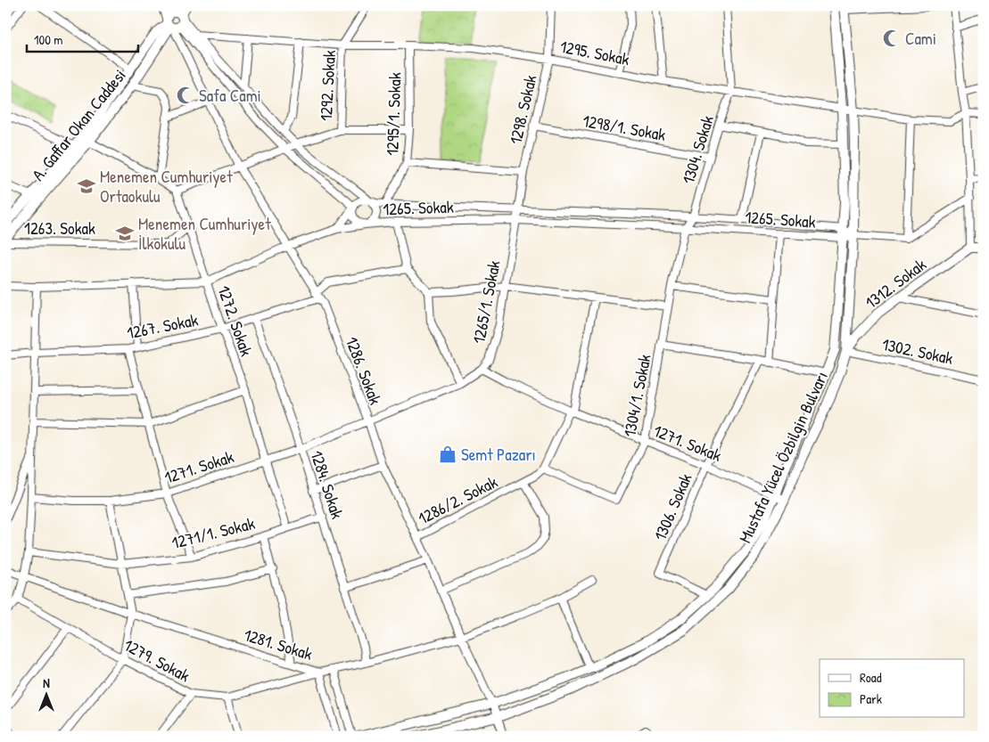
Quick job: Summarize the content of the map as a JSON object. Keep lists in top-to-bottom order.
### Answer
{
  "streets": {
    "street": [
      "1295. Sokak",
      "1292. Sokak",
      "1298. Sokak",
      "1295/1. Sokak",
      "A. Gaffar Okan Caddesi",
      "1298/1. Sokak",
      "1304. Sokak",
      "1265. Sokak",
      "1263. Sokak",
      "1312. Sokak",
      "1265/1. Sokak",
      "1272. Sokak",
      "1267. Sokak",
      "1302. Sokak",
      "1286. Sokak",
      "1304/1. Sokak",
      "1271. Sokak",
      "Mustafa Yücel Özbilgin Bulvarı",
      "1284. Sokak",
      "1286/2. Sokak",
      "1306. Sokak",
      "1271/1. Sokak",
      "1281. Sokak",
      "1279. Sokak"
    ]
  },
  "crossings": [
    ["1295. Sokak", "1292. Sokak"],
    ["1295. Sokak", "1298. Sokak"],
    ["1295. Sokak", "1295/1. Sokak"],
    ["1295. Sokak", "1304. Sokak"],
    ["1295. Sokak", "1265. Sokak"],
    ["1295. Sokak", "Mustafa Yücel Özbilgin Bulvarı"],
    ["1292. Sokak", "1265. Sokak"],
    ["1292. Sokak", "1272. Sokak"],
    ["1292. Sokak", "1286. Sokak"],
    ["1298. Sokak", "1298/1. Sokak"],
    ["1298. Sokak", "1265. Sokak"],
    ["1298. Sokak", "1265/1. Sokak"],
    ["1295/1. Sokak", "1265. Sokak"],
    ["A. Gaffar Okan Caddesi", "1265. Sokak"],
    ["A. Gaffar Okan Caddesi", "1286. Sokak"],
    ["1298/1. Sokak", "1304. Sokak"],
    ["1304. Sokak", "1265. Sokak"],
    ["1304. Sokak", "1304/1. Sokak"],
    ["1265. Sokak", "1265/1. Sokak"],
    ["1265. Sokak", "1272. Sokak"],
    ["1265. Sokak", "1286. Sokak"],
    ["1265. Sokak", "1304/1. Sokak"],
    ["1265. Sokak", "Mustafa Yücel Özbilgin Bulvarı"],
    ["1263. Sokak", "1272. Sokak"],
    ["1312. Sokak", "1302. Sokak"],
    ["1312. Sokak", "Mustafa Yücel Özbilgin Bulvarı"],
    ["1265/1. Sokak", "1286. Sokak"],
    ["1265/1. Sokak", "1271. Sokak"],
    ["1272. Sokak", "1267. Sokak"],
    ["1272. Sokak", "1271. Sokak"],
    ["1272. Sokak", "1271/1. Sokak"],
    ["1267. Sokak", "1286. Sokak"],
    ["1267. Sokak", "1284. Sokak"],
    ["1302. Sokak", "Mustafa Yücel Özbilgin Bulvarı"],
    ["1286. Sokak", "1271. Sokak"],
    ["1286. Sokak", "Mustafa Yücel Özbilgin Bulvarı"],
    ["1286. Sokak", "1286/2. Sokak"],
    ["1286. Sokak", "1281. Sokak"],
    ["1304/1. Sokak", "1271. Sokak"],
    ["1304/1. Sokak", "1286/2. Sokak"],
    ["1271. Sokak", "Mustafa Yücel Özbilgin Bulvarı"],
    ["1271. Sokak", "1284. Sokak"],
    ["1271. Sokak", "1306. Sokak"],
    ["Mustafa Yücel Özbilgin Bulvarı", "1306. Sokak"],
    ["1284. Sokak", "1271/1. Sokak"],
    ["1284. Sokak", "1281. Sokak"],
    ["1281. Sokak", "1279. Sokak"]
  ],
  "places": {
    "mosque": ["Cami", "Safa Cami"],
    "school or university": ["Menemen Cumhuriyet Ortaokulu", "Menemen Cumhuriyet İlkokulu"],
    "shop": ["Semt Pazarı"]
  },
  "legend": ["Road", "Park"],
  "scale_bar": "100 m",
  "north": "top"
}
